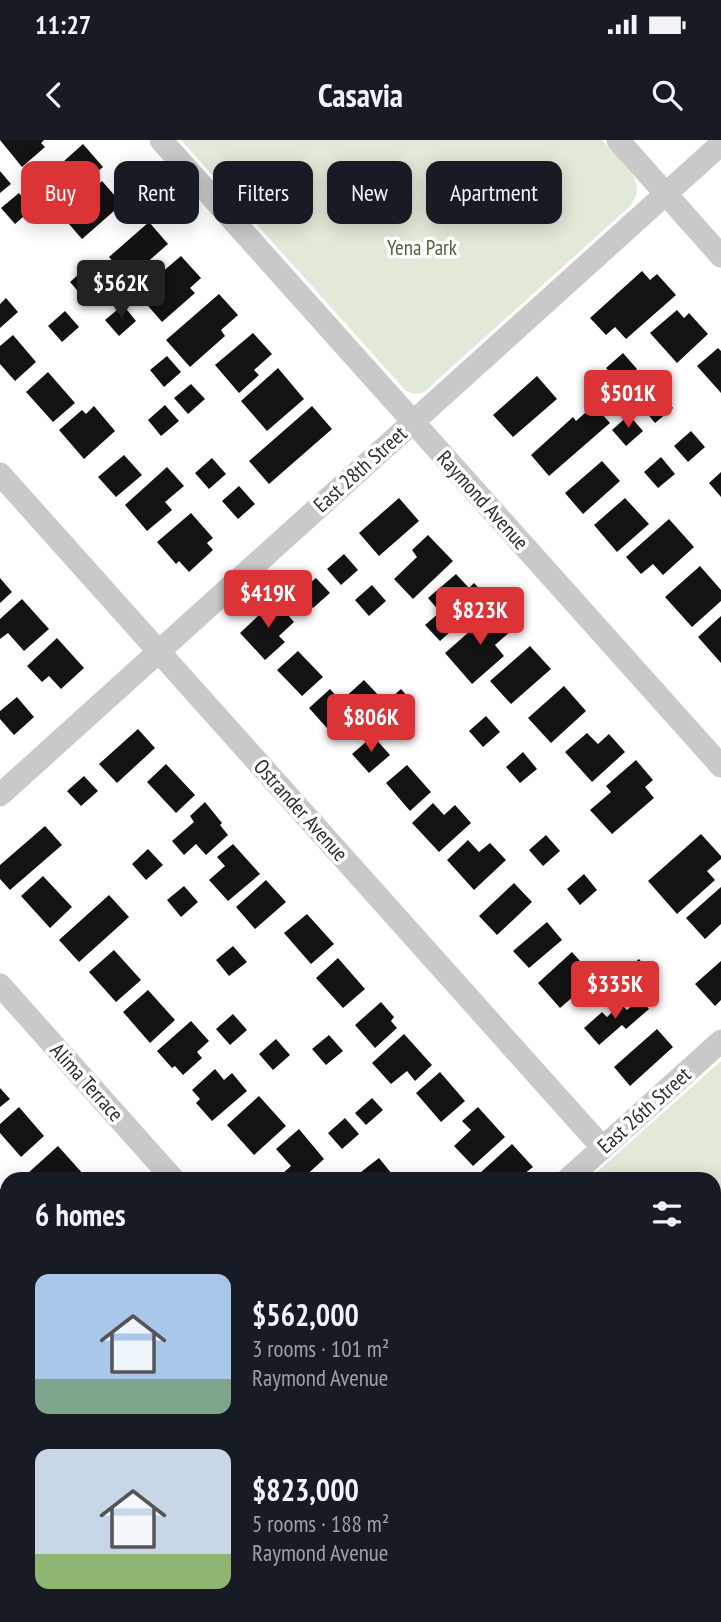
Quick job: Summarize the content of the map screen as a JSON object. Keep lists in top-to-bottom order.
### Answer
{
  "streets": {
    "street": [
      "East 28th Street",
      "Raymond Avenue",
      "Ostrander Avenue",
      "Alima Terrace",
      "East 26th Street"
    ]
  },
  "crossings": [
    ["East 28th Street", "Raymond Avenue"],
    ["East 28th Street", "Ostrander Avenue"],
    ["Ostrander Avenue", "East 26th Street"]
  ],
  "parks": ["Yena Park"],
  "page": {
    "status": "11:27",
    "header": "Casavia",
    "chip": [
      "Buy",
      "Rent",
      "Filters",
      "New",
      "Apartment"
    ],
    "price": [
      "$562K",
      "$501K",
      "$419K",
      "$823K",
      "$806K",
      "$335K"
    ],
    "heading": "6 homes",
    "list": [
      {
        "name": "$562,000",
        "note": "3 rooms · 101 m² · Raymond Avenue"
      },
      {
        "name": "$823,000",
        "note": "5 rooms · 188 m² · Raymond Avenue"
      }
    ]
  }
}
